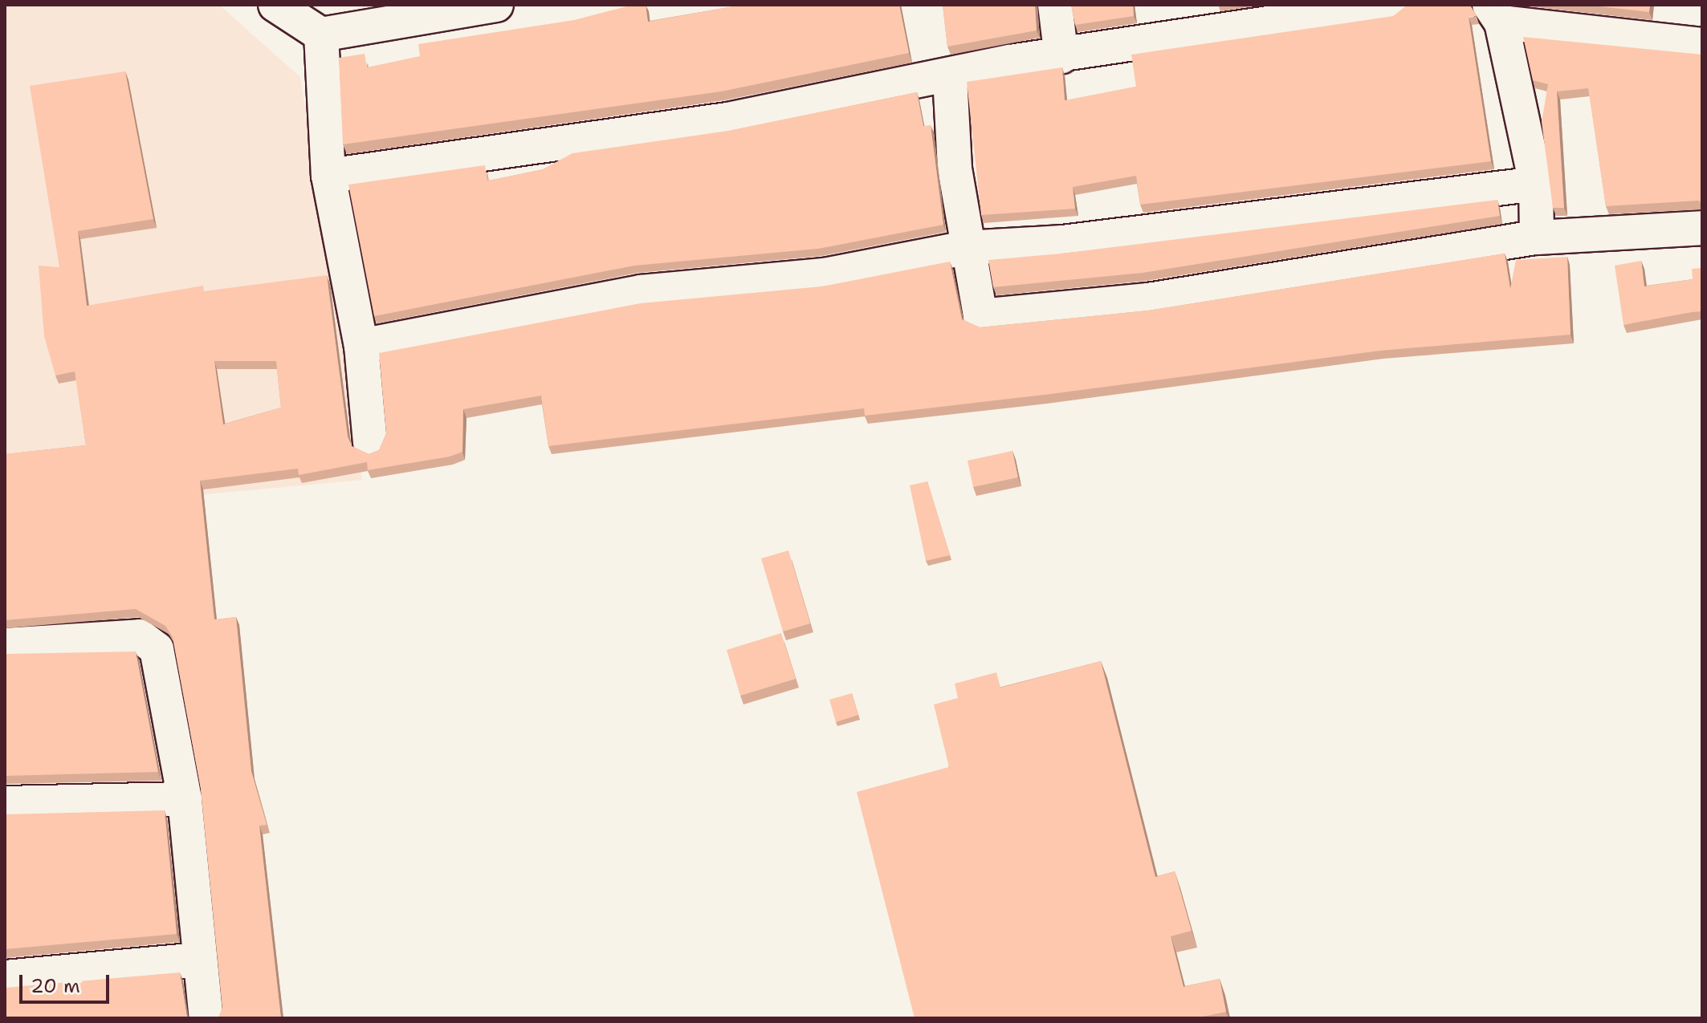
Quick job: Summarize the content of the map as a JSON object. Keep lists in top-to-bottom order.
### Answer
{
  "scale_bar": "20 m"
}
